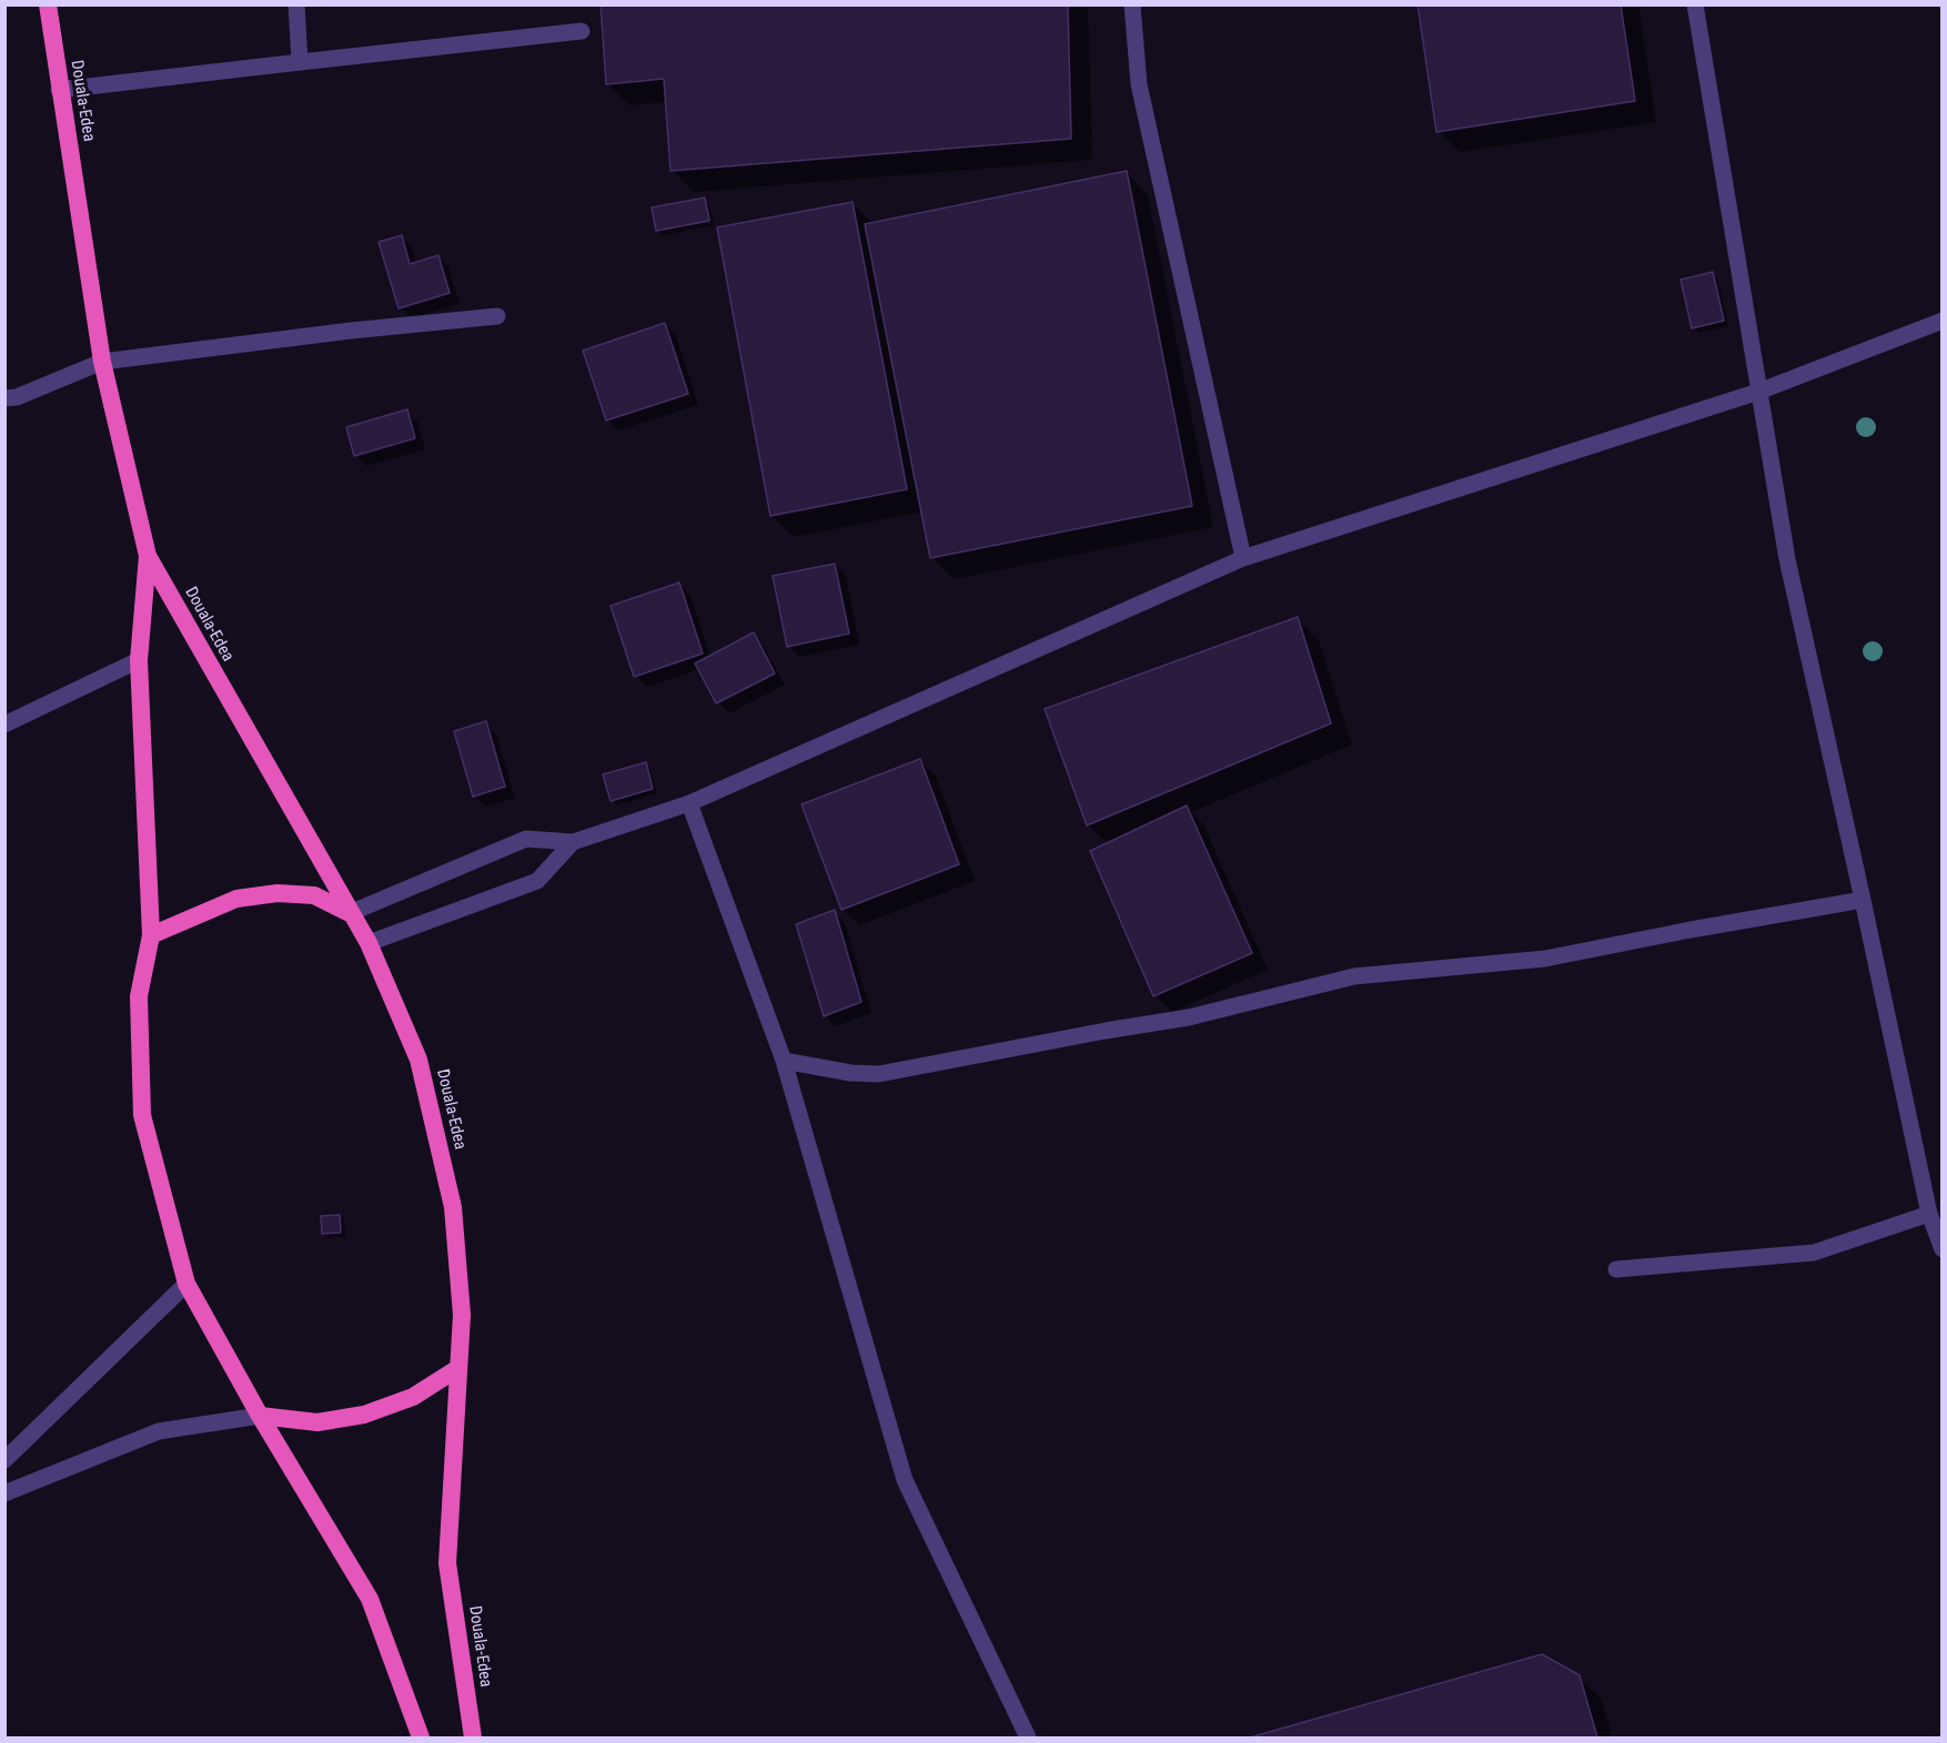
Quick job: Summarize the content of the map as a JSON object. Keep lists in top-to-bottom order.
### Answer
{
  "streets": {
    "highway": ["Douala-Edea"]
  }
}
